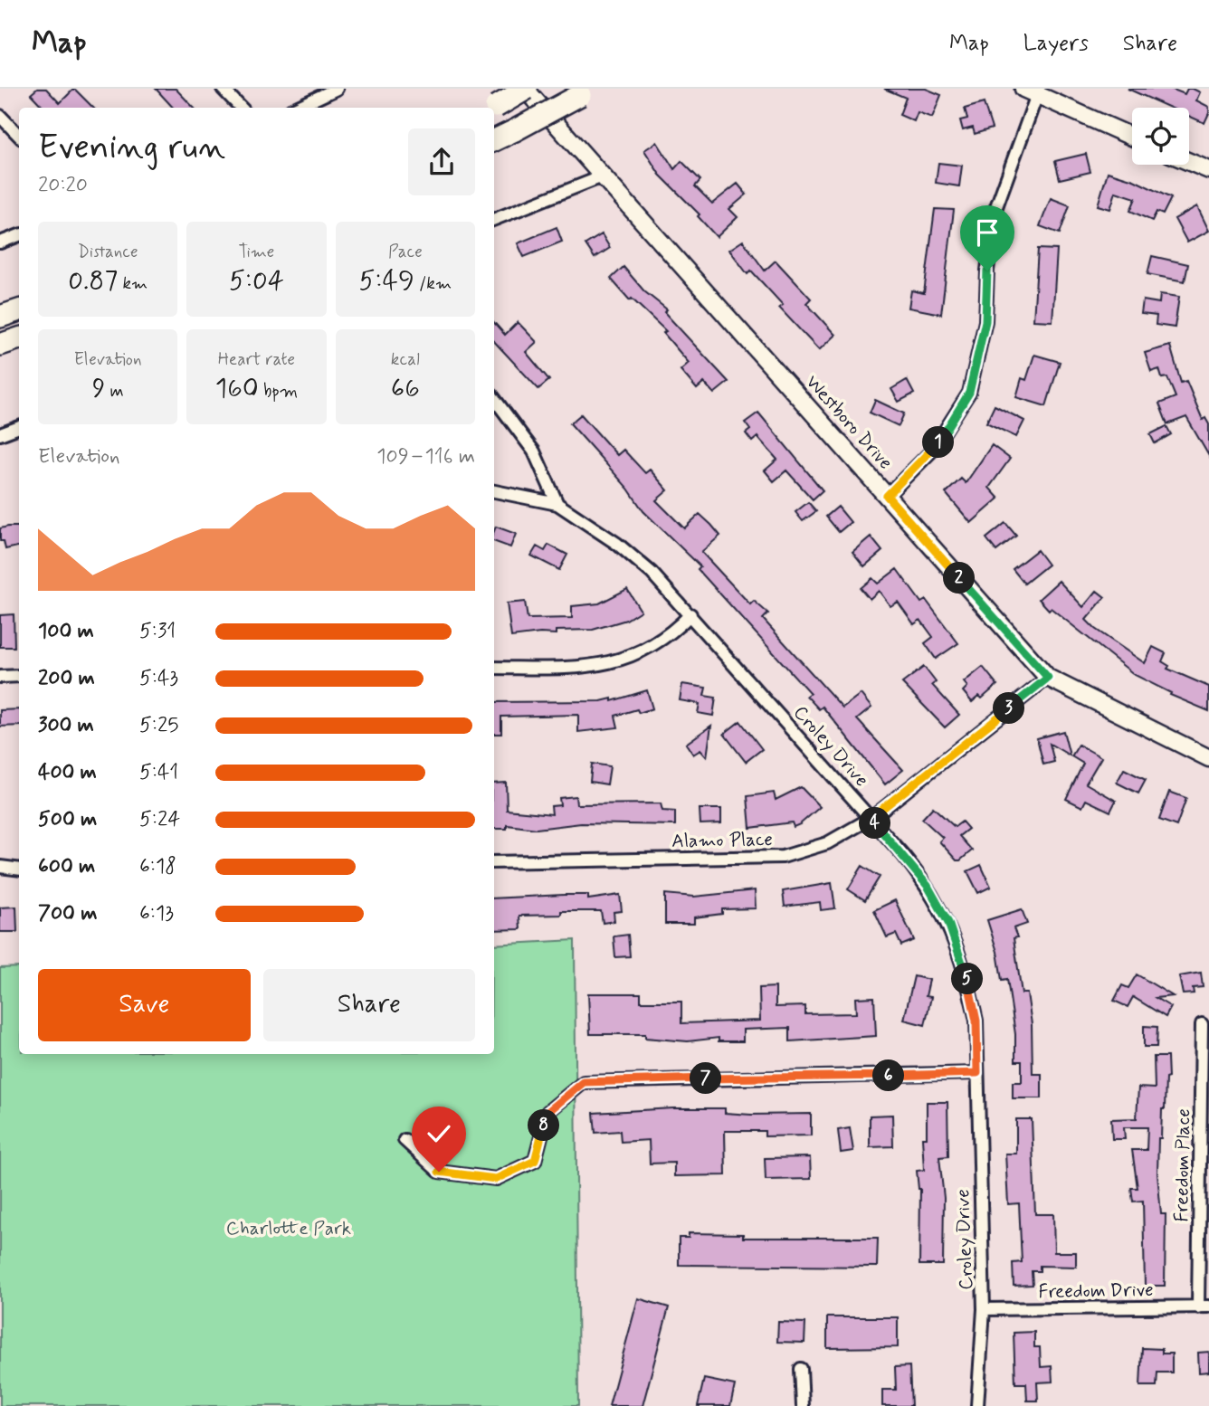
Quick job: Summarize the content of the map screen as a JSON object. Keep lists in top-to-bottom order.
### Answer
{
  "streets": {
    "street": [
      "Westboro Drive",
      "Croley Drive",
      "Alamo Place",
      "Freedom Place",
      "Freedom Drive"
    ]
  },
  "crossings": [
    ["Westboro Drive", "Alamo Place"],
    ["Croley Drive", "Alamo Place"],
    ["Croley Drive", "Freedom Drive"],
    ["Freedom Place", "Freedom Drive"]
  ],
  "parks": ["Charlotte Park"],
  "page": {
    "header": "Map",
    "nav": ["Map", "Layers", "Share"],
    "heading": ["Evening run", "20:20"],
    "stats": [
      ["Distance", "0.87 km"],
      ["Time", "5:04"],
      ["Pace", "5:49 /km"],
      ["Elevation", "9 m"],
      ["Heart rate", "160 bpm"],
      ["kcal", "66"]
    ],
    "pins": [
      "1",
      "2",
      "3",
      "4",
      "5",
      "6",
      "7",
      "8"
    ],
    "chart": ["Elevation", "109–116 m"],
    "list": [
      {
        "name": "100 m",
        "note": "5:31"
      },
      {
        "name": "200 m",
        "note": "5:43"
      },
      {
        "name": "300 m",
        "note": "5:25"
      },
      {
        "name": "400 m",
        "note": "5:41"
      },
      {
        "name": "500 m",
        "note": "5:24"
      },
      {
        "name": "600 m",
        "note": "6:18"
      },
      {
        "name": "700 m",
        "note": "6:13"
      }
    ],
    "buttons": ["Save", "Share"]
  }
}
